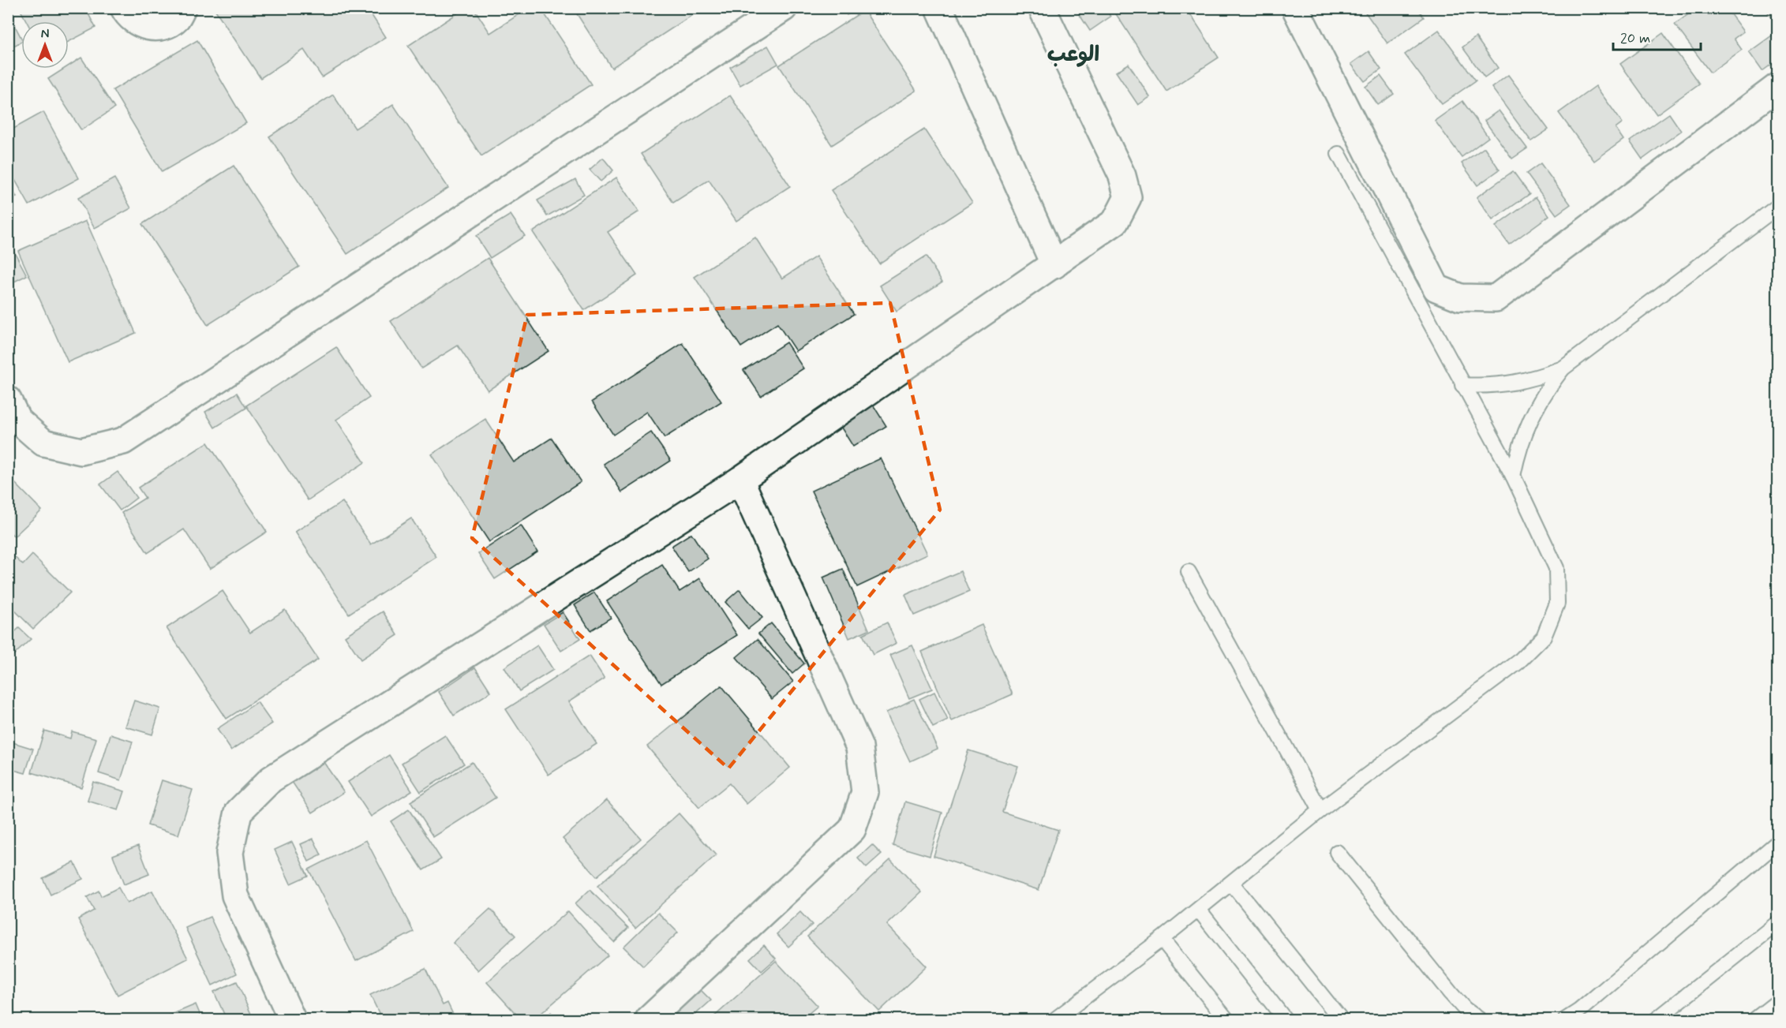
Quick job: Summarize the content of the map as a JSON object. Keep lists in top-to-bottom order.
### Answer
{
  "districts": ["الوعب"],
  "scale_bar": "20 m",
  "north": "top"
}
